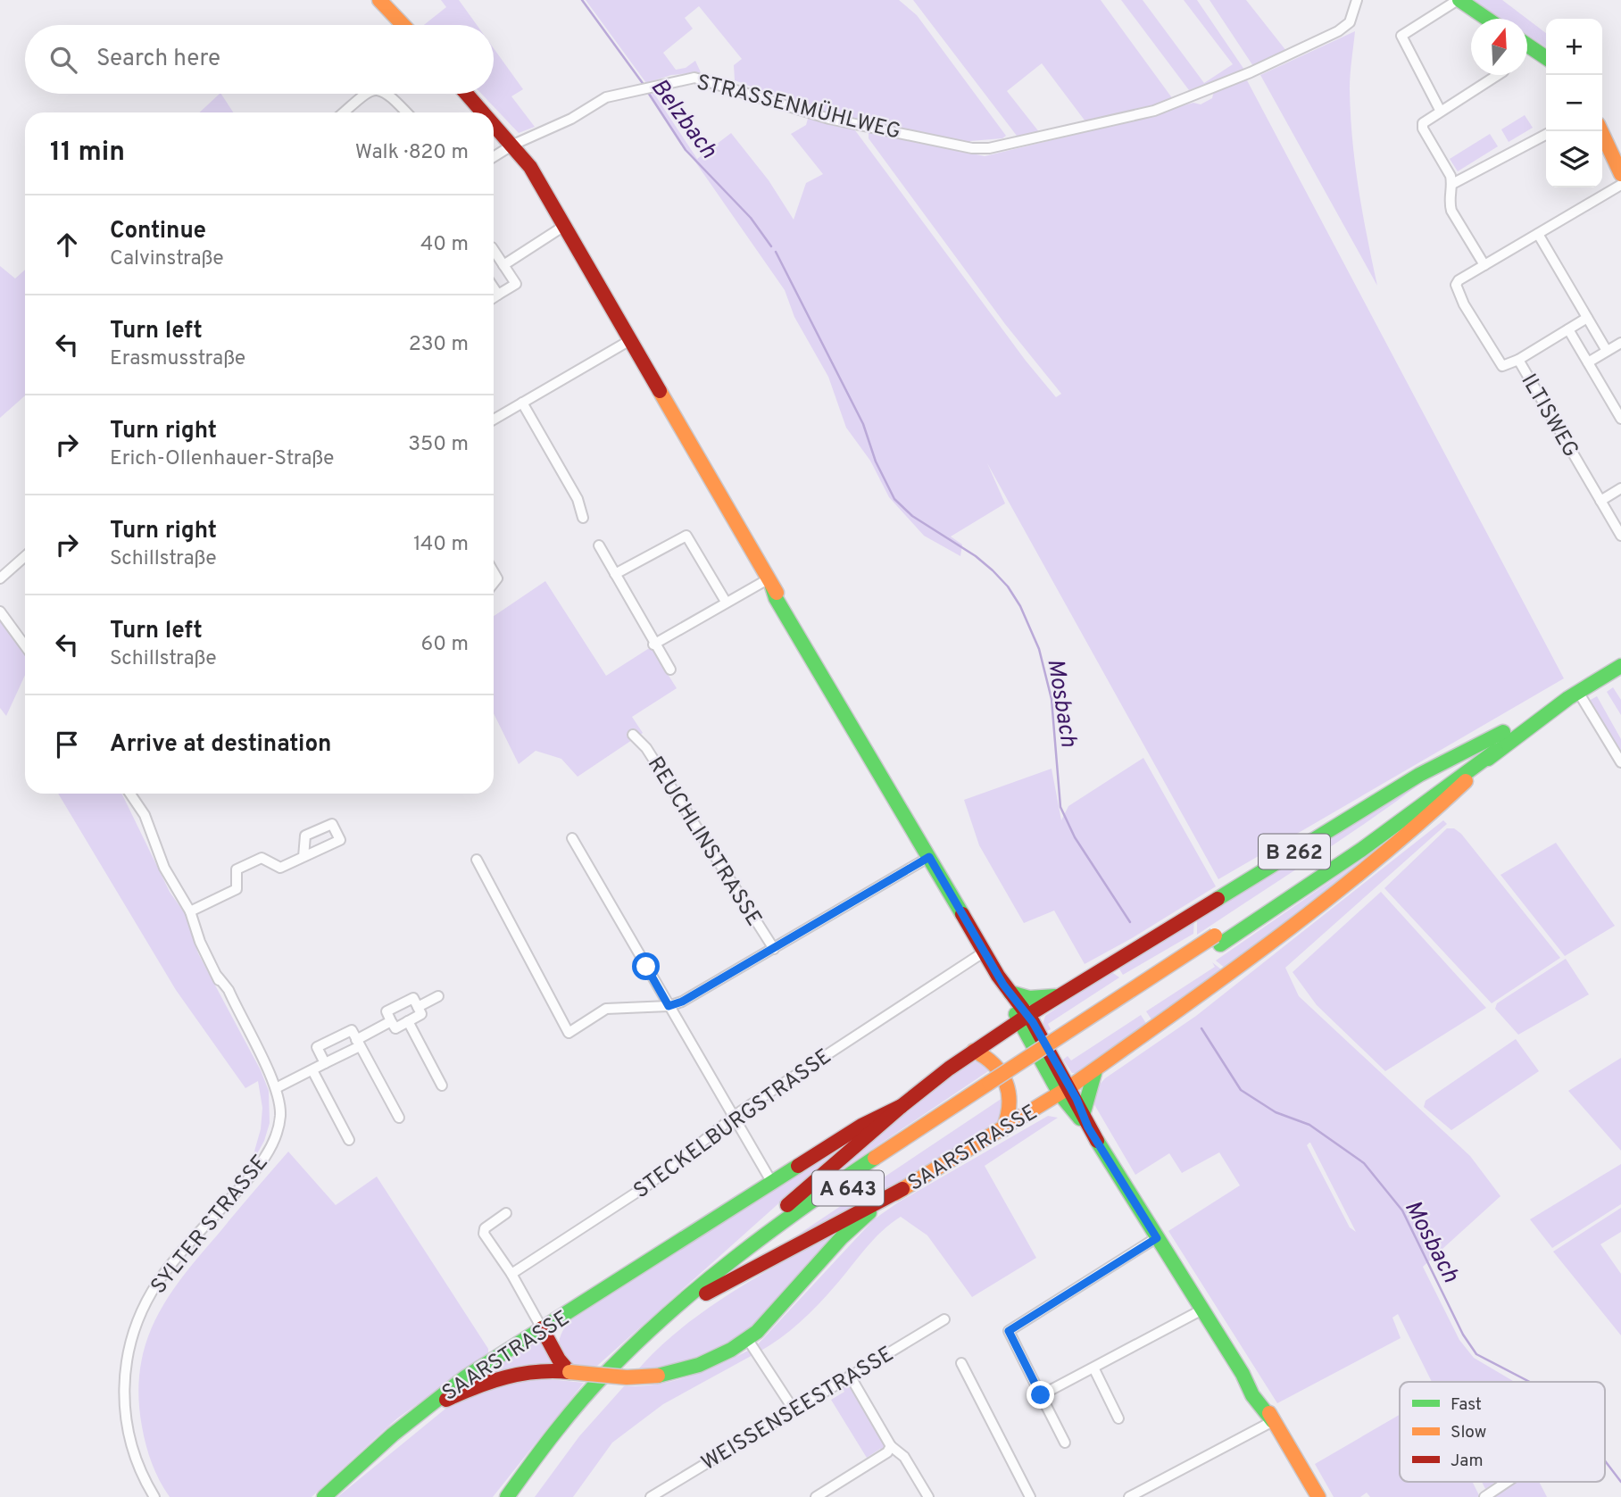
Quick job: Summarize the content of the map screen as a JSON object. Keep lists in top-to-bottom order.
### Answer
{
  "streets": {
    "main road": ["B 262", "SAARSTRASSE", "A 643"],
    "street": [
      "STRASSENMÜHLWEG",
      "ILTISWEG",
      "REUCHLINSTRASSE",
      "STECKELBURGSTRASSE",
      "SYLTER STRASSE",
      "WEISSENSEESTRASSE"
    ]
  },
  "crossings": [
    ["B 262", "SAARSTRASSE"],
    ["B 262", "A 643"]
  ],
  "water": ["Belzbach", "Mosbach"],
  "legend": ["Fast", "Slow", "Jam"],
  "north": "top",
  "page": {
    "map_buttons": ["+", "−"],
    "search": "Search here",
    "heading": ["11 min", "Walk · 820 m"],
    "list": [
      ["Continue", "Calvinstraße", "40 m"],
      ["Turn left", "Erasmusstraße", "230 m"],
      ["Turn right", "Erich-Ollenhauer-Straße", "350 m"],
      ["Turn right", "Schillstraße", "140 m"],
      ["Turn left", "Schillstraße", "60 m"],
      "Arrive at destination"
    ]
  }
}
